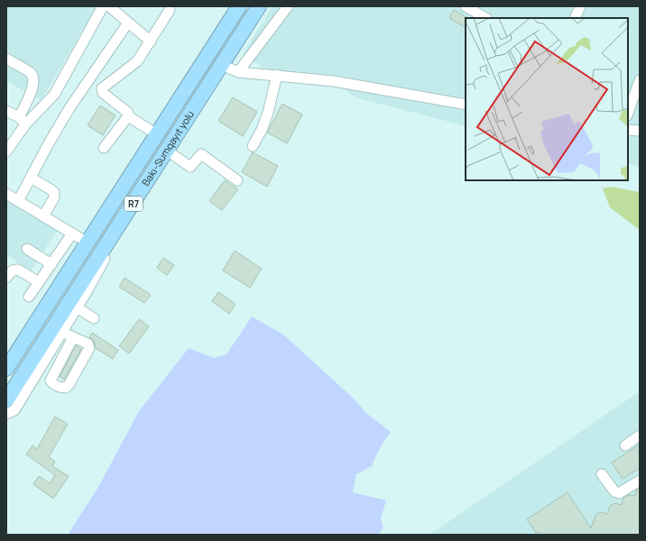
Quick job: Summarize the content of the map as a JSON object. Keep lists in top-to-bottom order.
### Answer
{
  "streets": {
    "highway": ["Bakı-Sumqayıt yolu", "R7"]
  }
}
